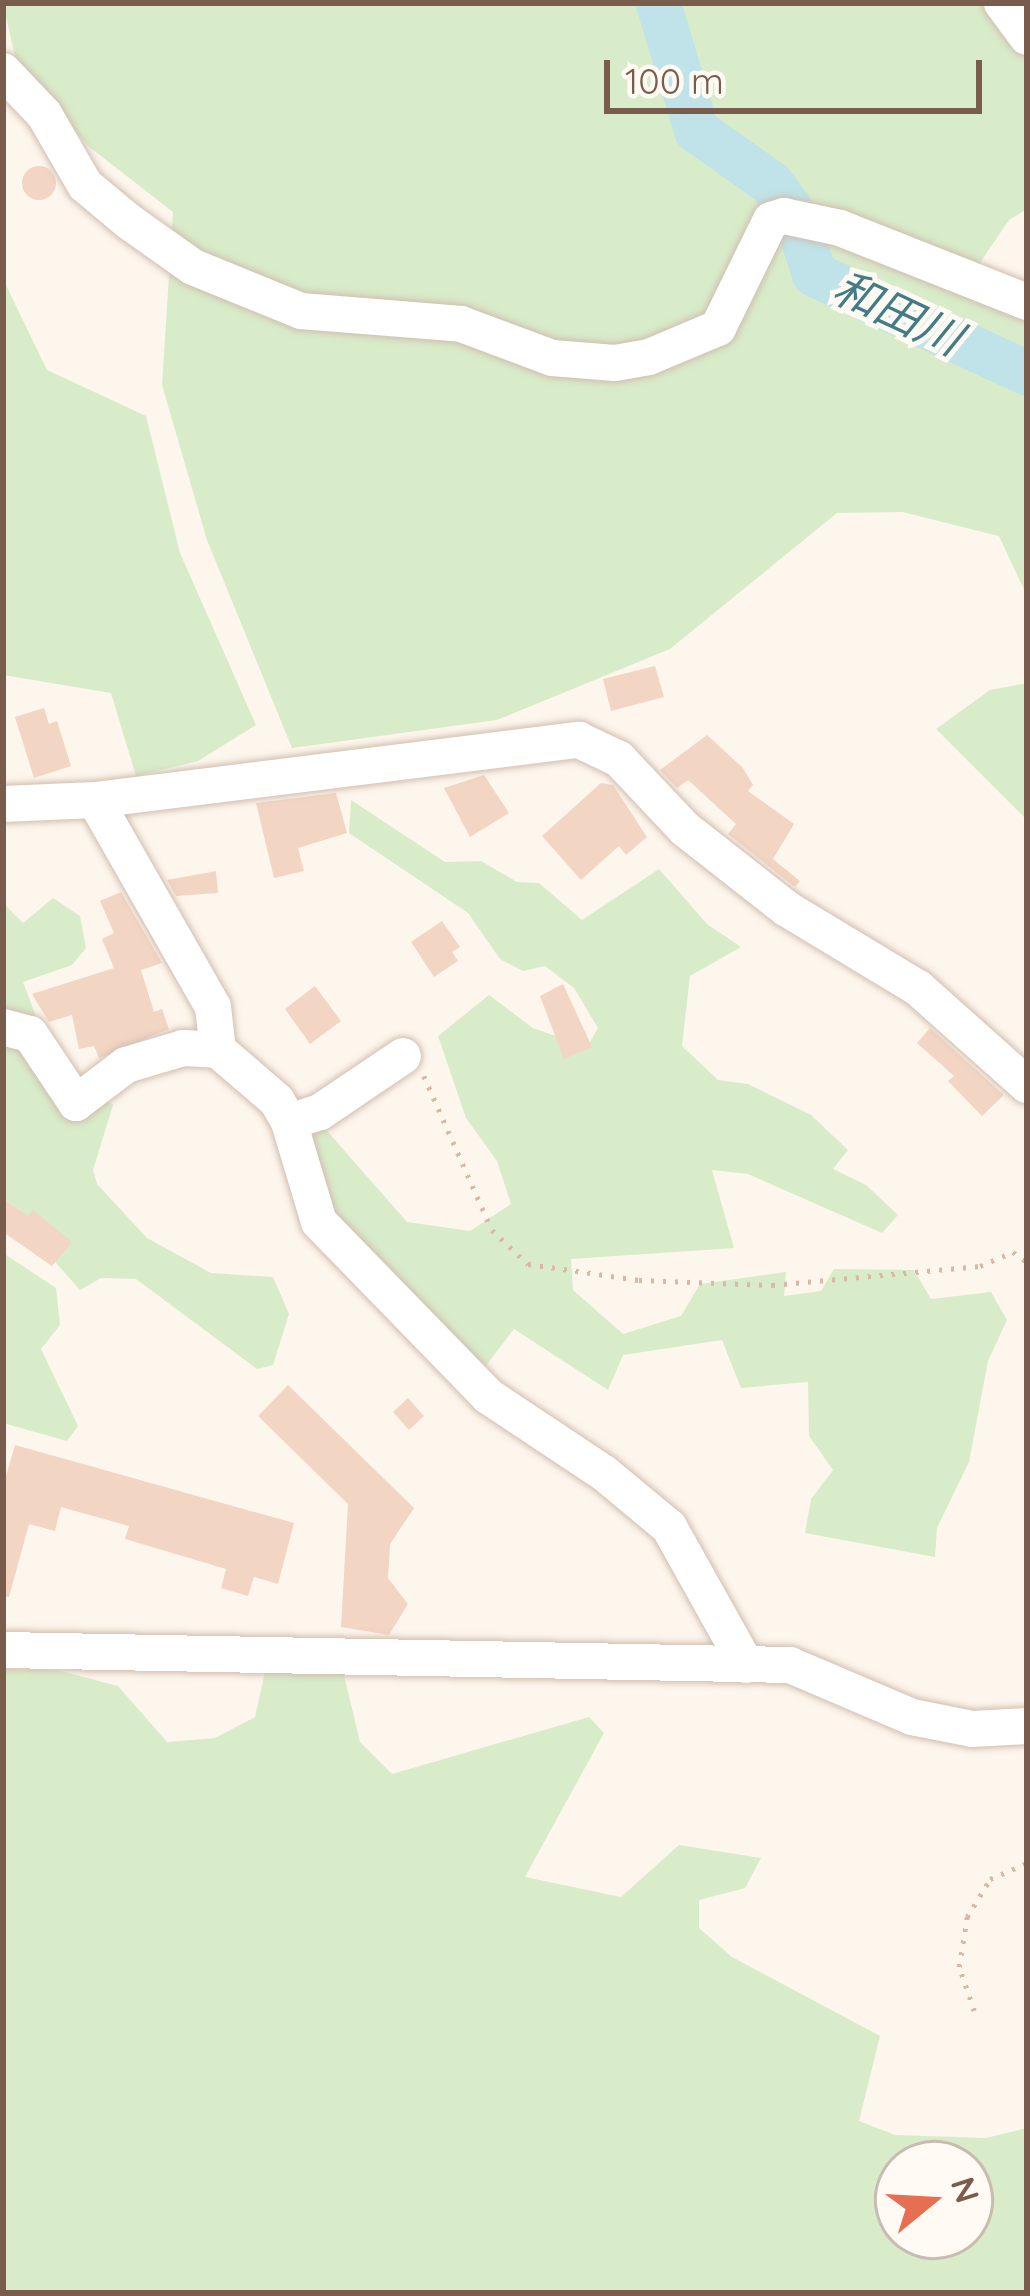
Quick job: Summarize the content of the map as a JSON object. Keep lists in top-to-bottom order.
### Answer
{
  "water": ["和田川"],
  "scale_bar": "100 m",
  "north": "right"
}
